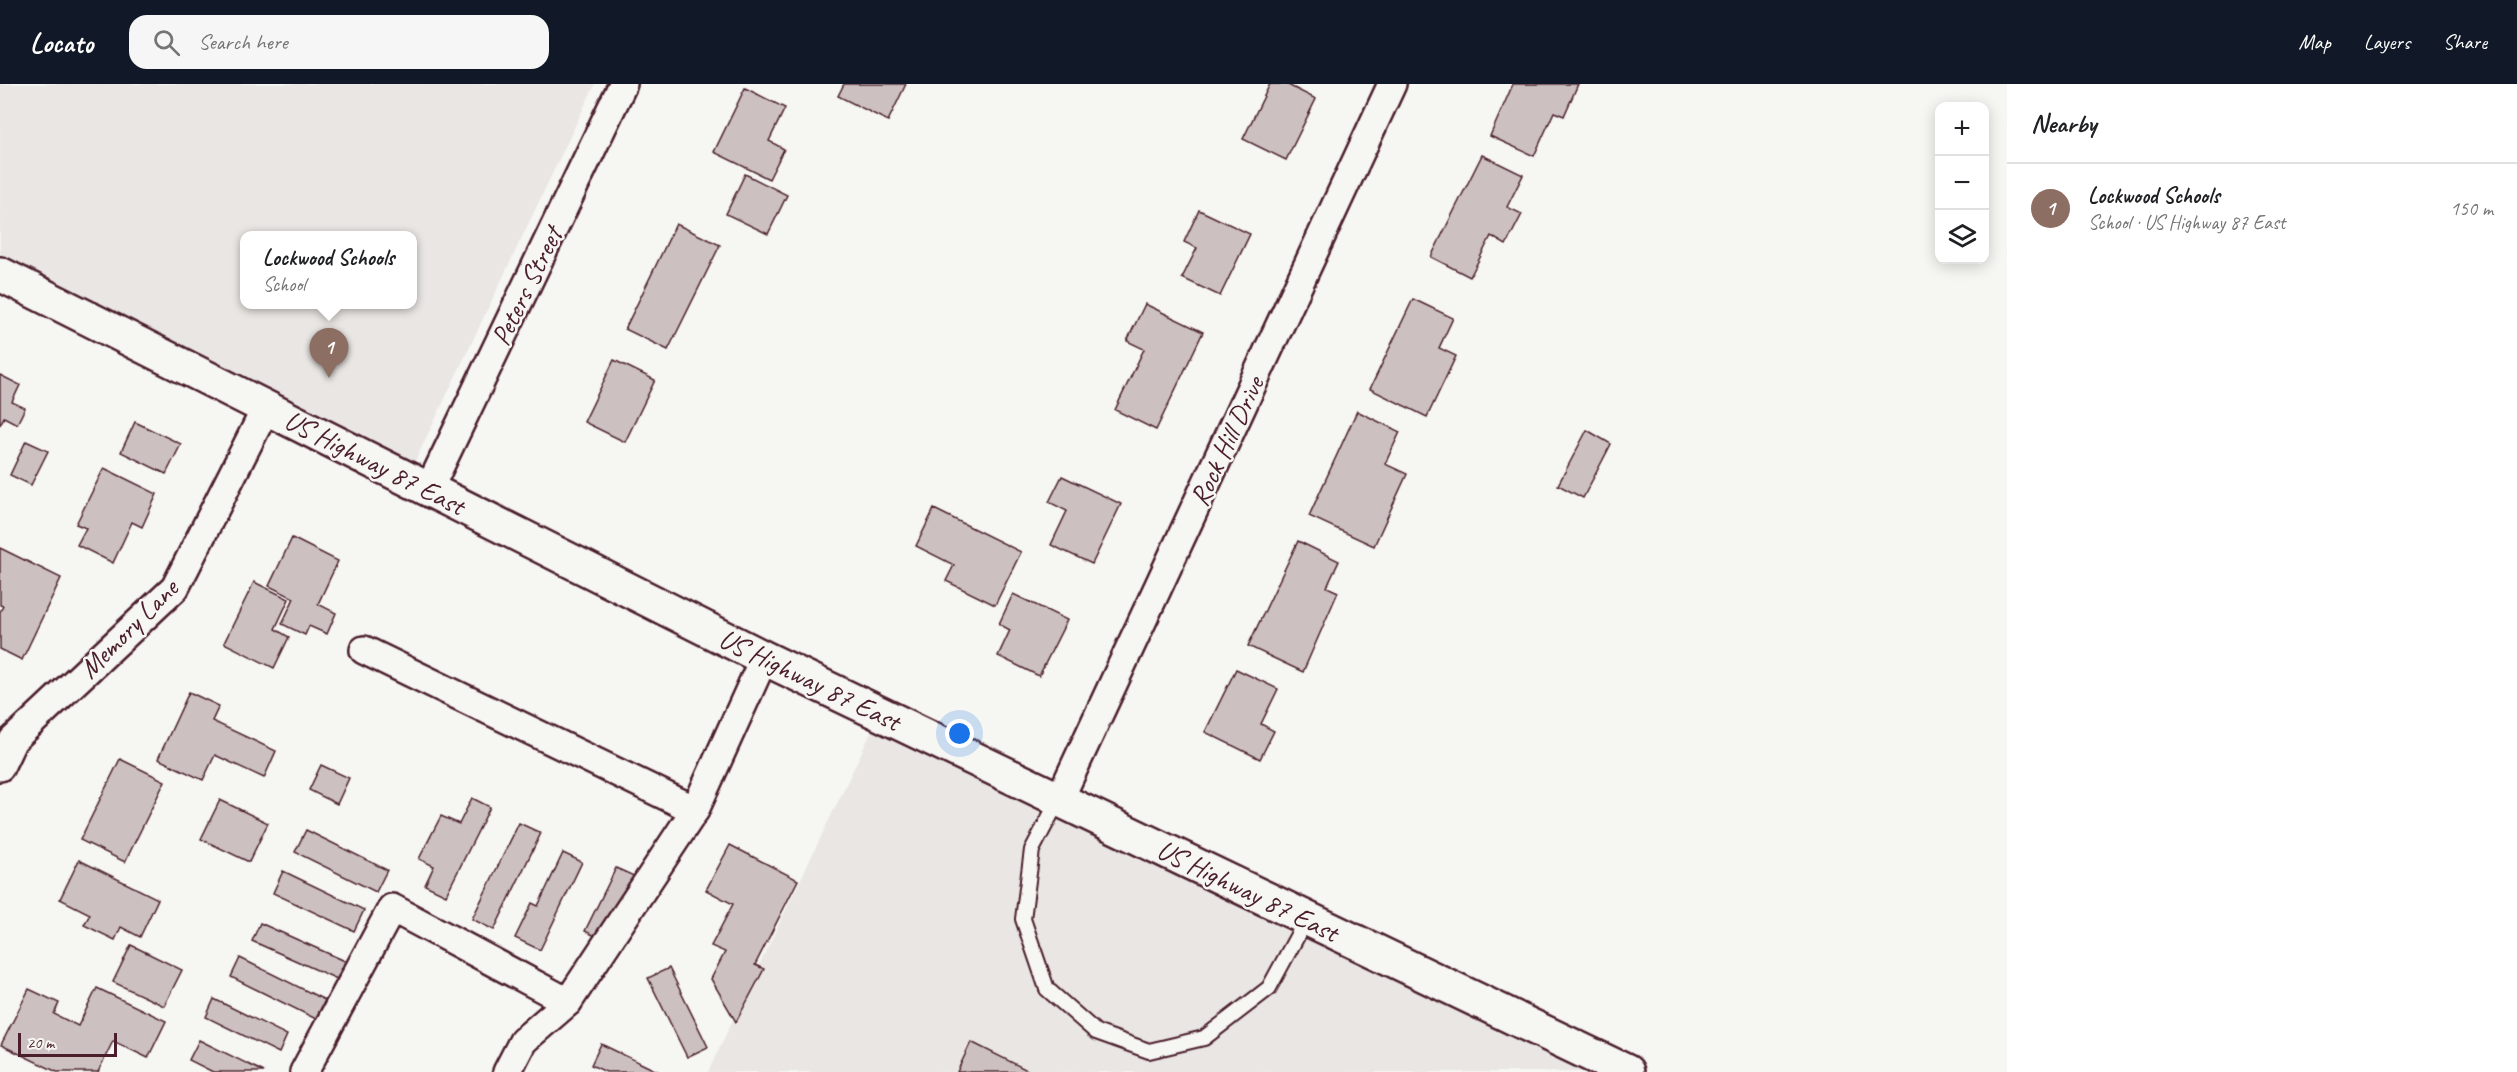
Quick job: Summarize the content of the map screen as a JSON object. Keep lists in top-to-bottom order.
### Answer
{
  "streets": {
    "street": [
      "Peters Street",
      "Rock Hill Drive",
      "US Highway 87 East",
      "Memory Lane"
    ]
  },
  "crossings": [
    ["Peters Street", "US Highway 87 East"],
    ["Rock Hill Drive", "US Highway 87 East"],
    ["US Highway 87 East", "Memory Lane"]
  ],
  "scale_bar": "20 m",
  "page": {
    "header": "Locato",
    "search": "Search here",
    "nav": ["Map", "Layers", "Share"],
    "heading": "Nearby",
    "map_buttons": ["+", "−"],
    "list": [
      {
        "mark": "1",
        "name": "Lockwood Schools",
        "note": "School · US Highway 87 East",
        "value": "150 m"
      }
    ],
    "popup": ["Lockwood Schools", "School"],
    "pins": "1",
    "scale": "20 m"
  }
}
